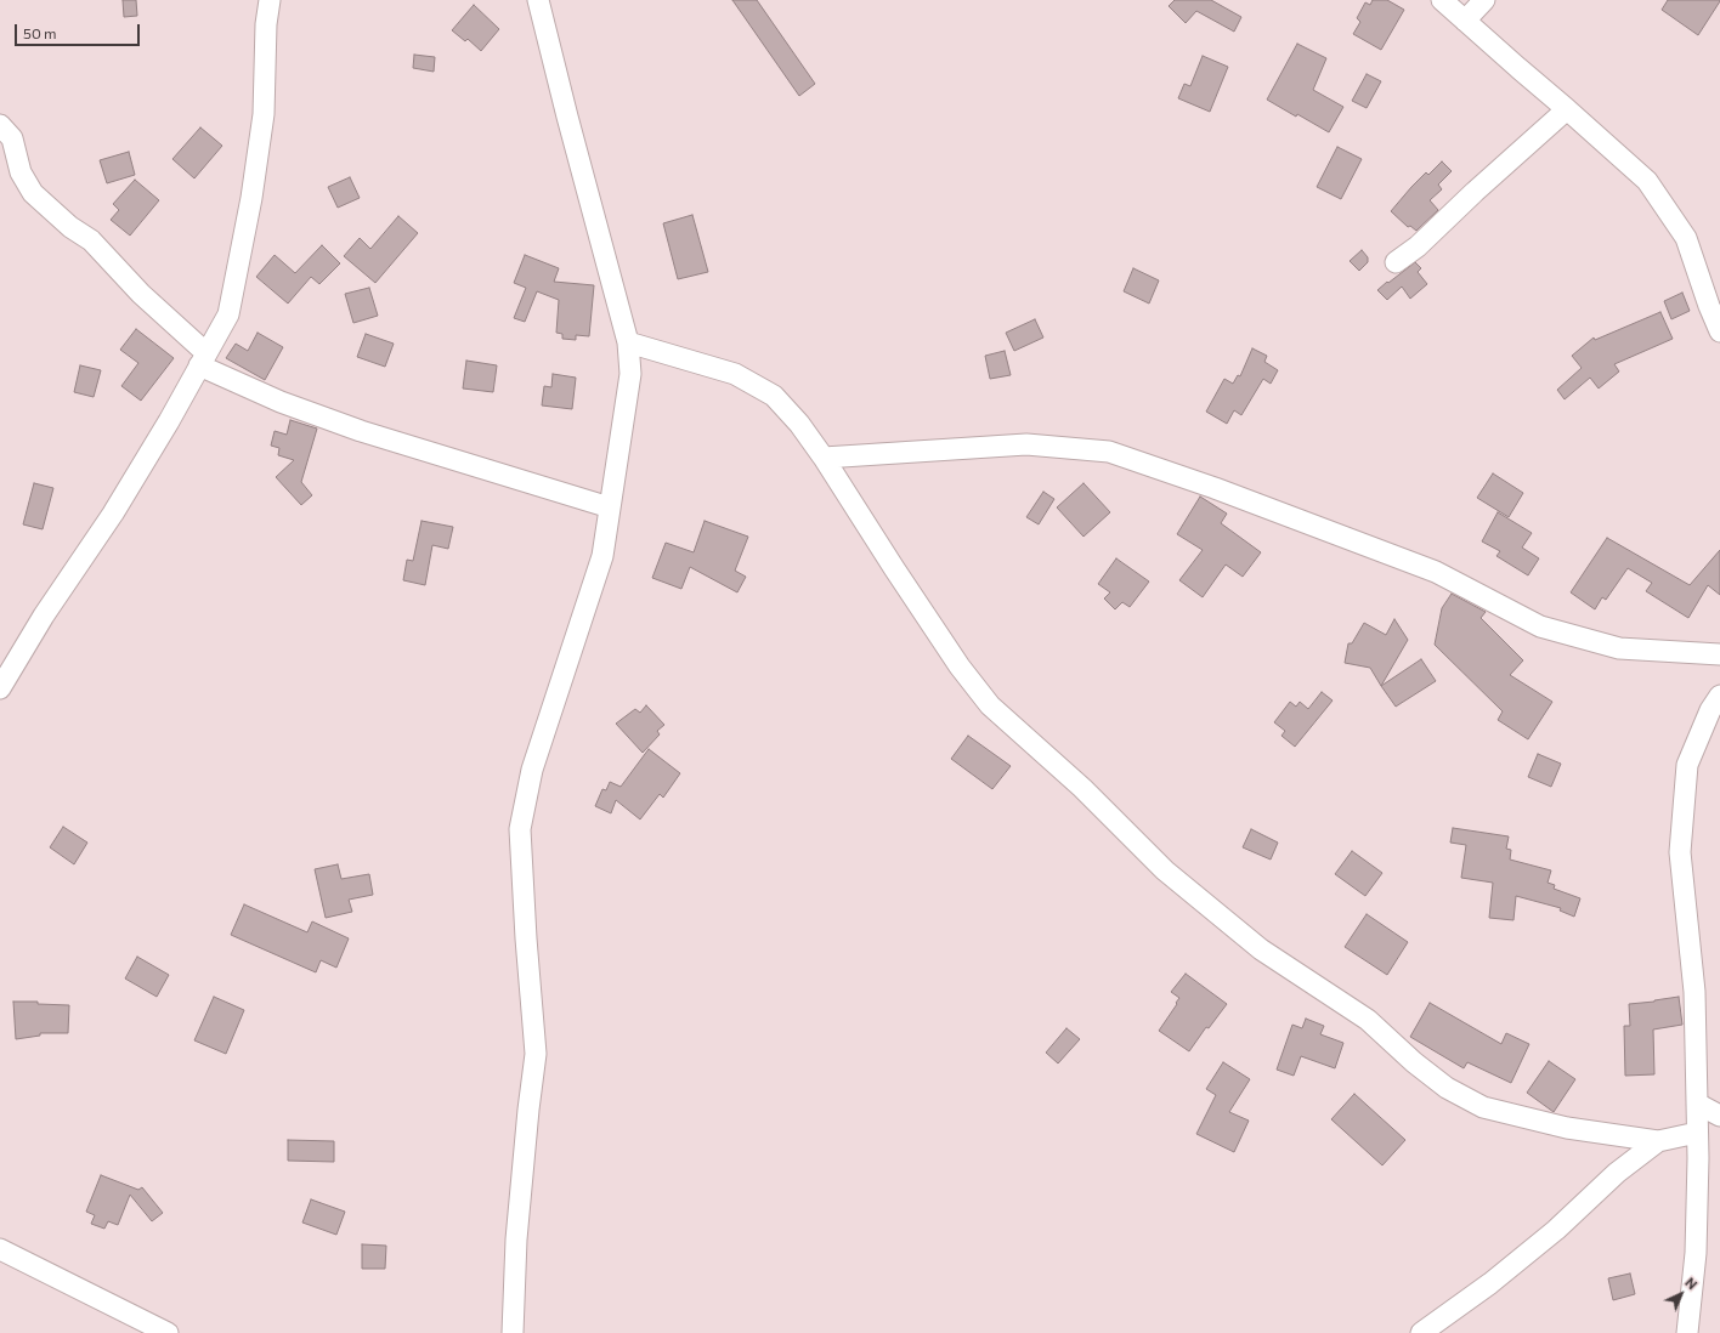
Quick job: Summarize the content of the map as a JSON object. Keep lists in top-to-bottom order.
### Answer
{
  "scale_bar": "50 m",
  "north": "top right"
}
